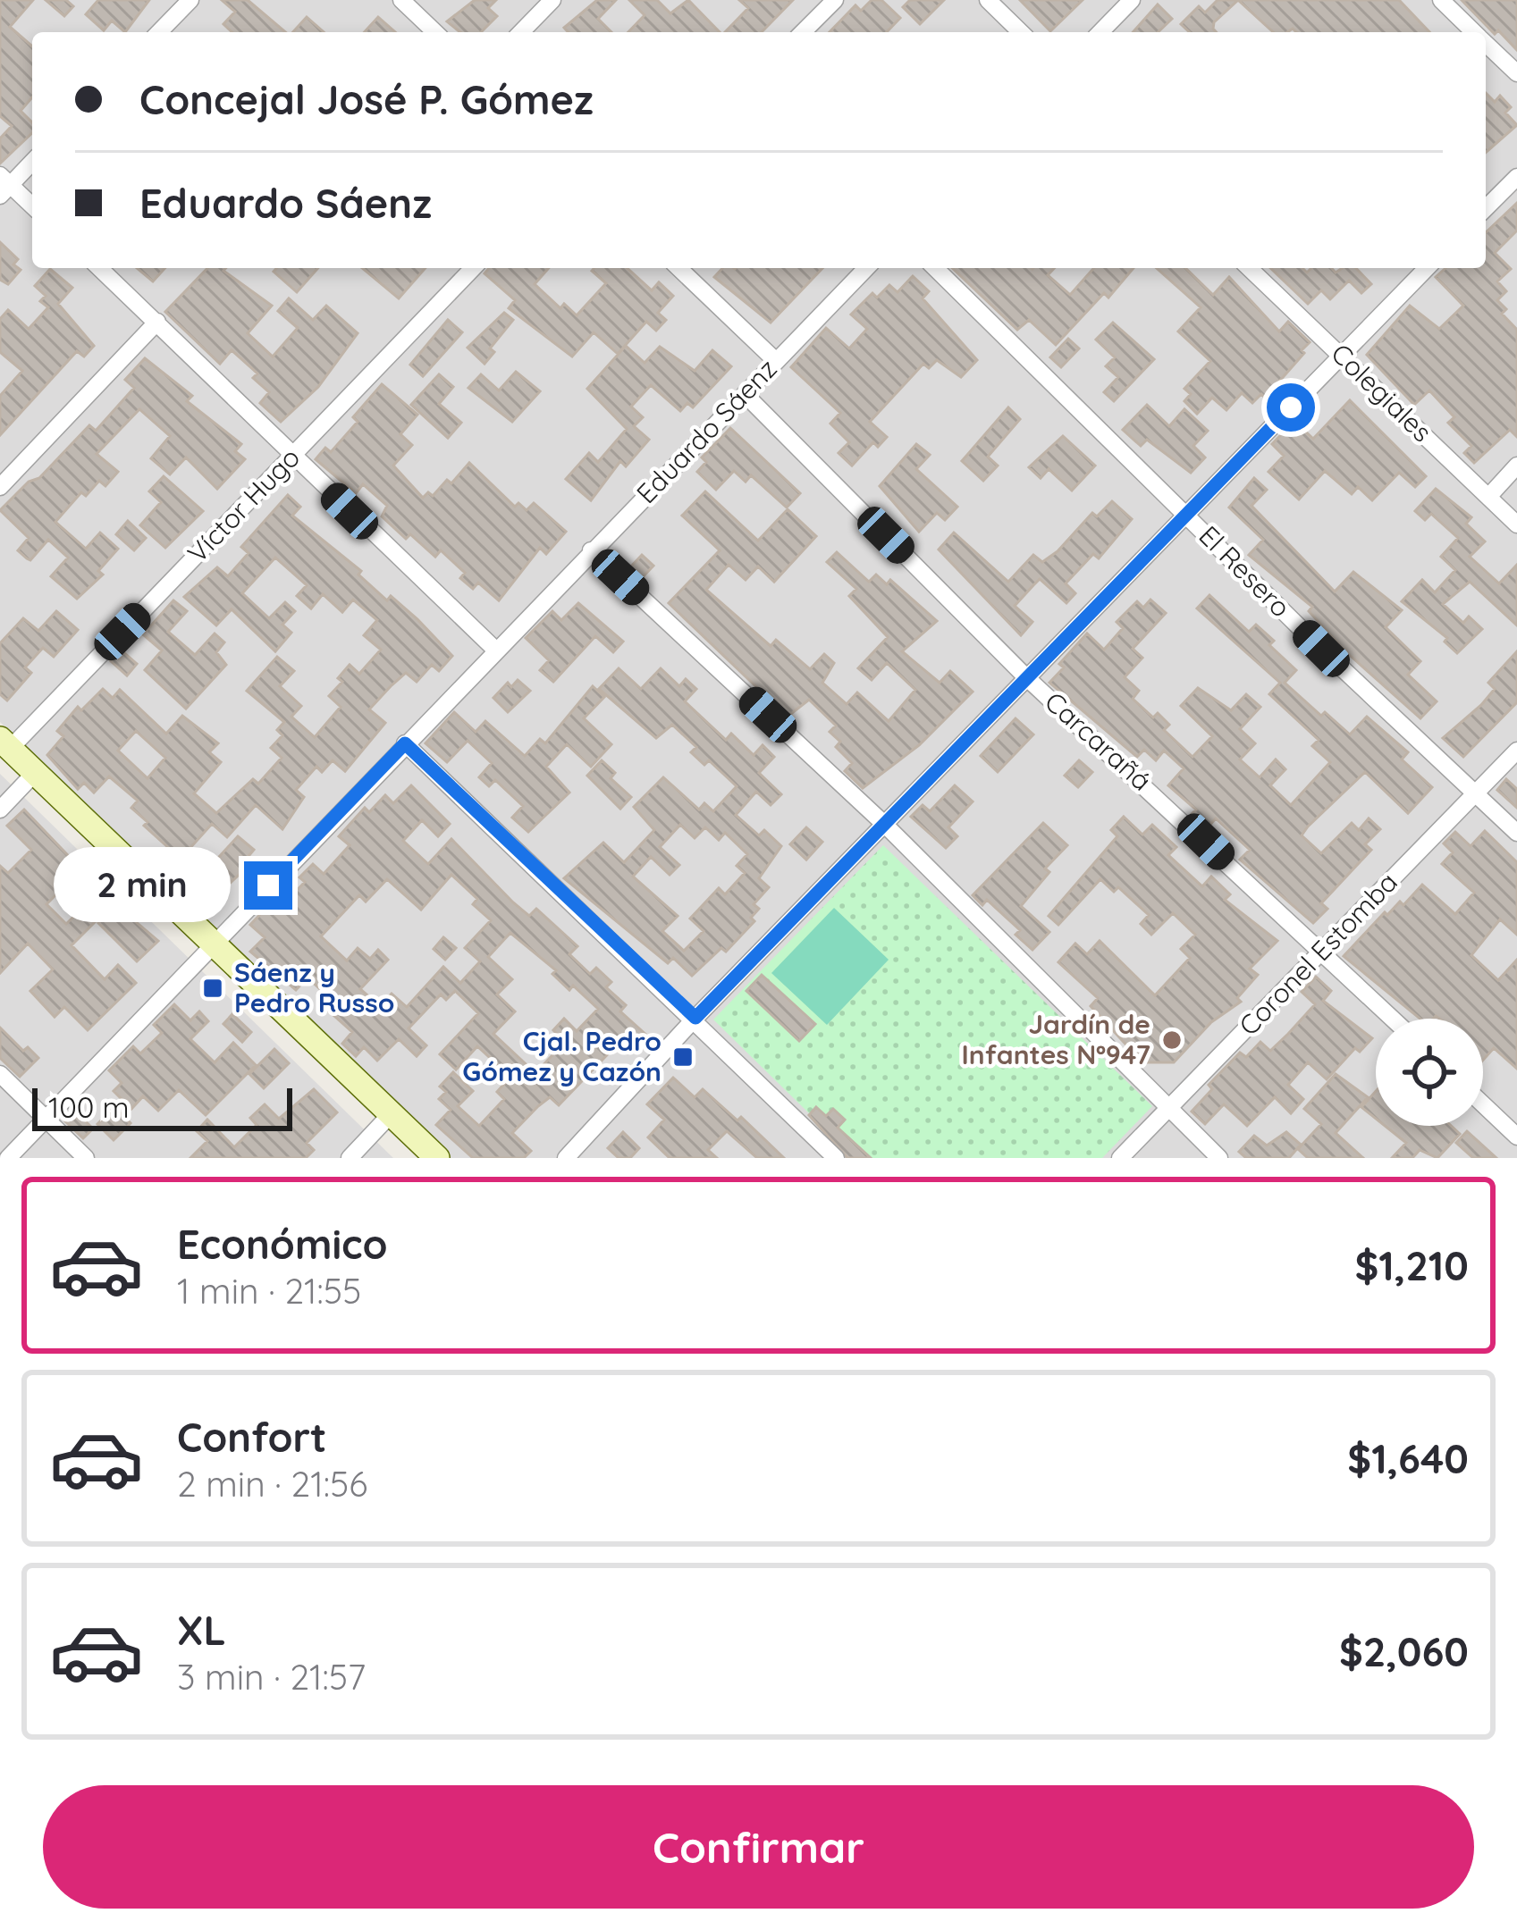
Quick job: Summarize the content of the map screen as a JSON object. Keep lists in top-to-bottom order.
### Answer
{
  "streets": {
    "street": [
      "Colegiales",
      "Eduardo Sáenz",
      "Víctor Hugo",
      "El Resero",
      "Carcarañá",
      "Coronel Estomba"
    ]
  },
  "crossings": [
    ["Eduardo Sáenz", "Carcarañá"],
    ["El Resero", "Coronel Estomba"],
    ["Carcarañá", "Coronel Estomba"]
  ],
  "places": {
    "transit": ["Sáenz y Pedro Russo", "Cjal. Pedro Gómez y Cazón"],
    "other": ["Jardín de Infantes Nº947"]
  },
  "scale_bar": "100 m",
  "page": {
    "banner": ["Concejal José P. Gómez", "Eduardo Sáenz"],
    "bubble": "2 min",
    "scale": "100 m",
    "list": [
      {
        "name": "Económico",
        "note": "1 min · 21:55",
        "value": "$1,210"
      },
      {
        "name": "Confort",
        "note": "2 min · 21:56",
        "value": "$1,640"
      },
      {
        "name": "XL",
        "note": "3 min · 21:57",
        "value": "$2,060"
      }
    ],
    "buttons": "Confirmar"
  }
}
